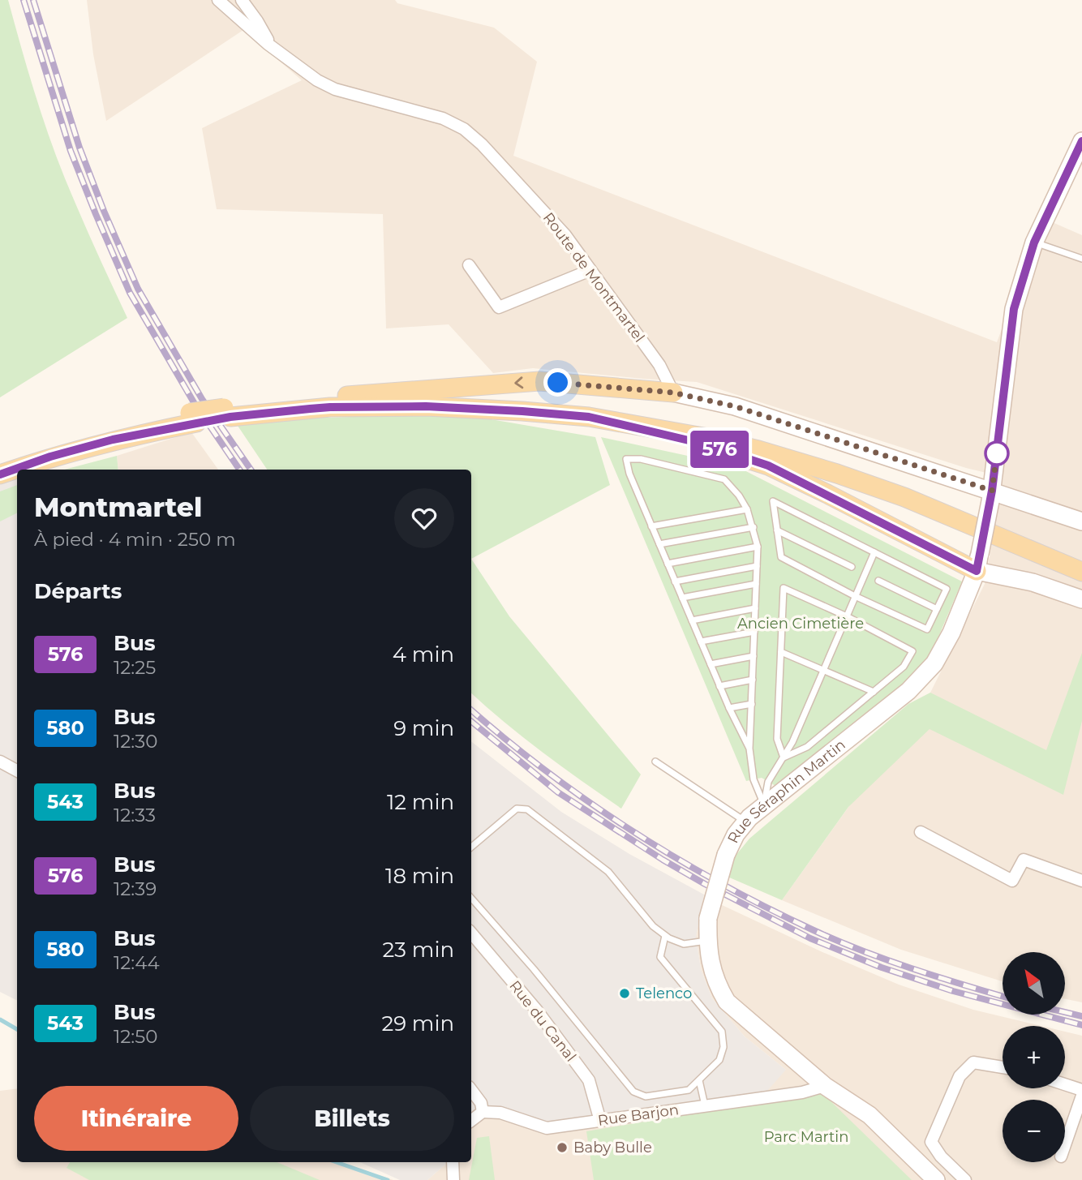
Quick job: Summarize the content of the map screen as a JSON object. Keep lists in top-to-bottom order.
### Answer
{
  "streets": {
    "street": [
      "Route de Montmartel",
      "Rue Séraphin Martin",
      "Rue du Canal",
      "Rue Barjon"
    ]
  },
  "crossings": [
    ["Rue Séraphin Martin", "Rue Barjon"],
    ["Rue du Canal", "Rue Barjon"]
  ],
  "parks": ["Ancien Cimetière", "Parc Martin"],
  "places": ["Telenco", "Baby Bulle"],
  "lines": ["bus line 576"],
  "north": "top left",
  "page": {
    "on_map": "576",
    "heading": [
      ["Montmartel", "À pied · 4 min · 250 m"],
      "Départs"
    ],
    "list": [
      {
        "mark": "576",
        "name": "Bus",
        "note": "12:25",
        "value": "4 min"
      },
      {
        "mark": "580",
        "name": "Bus",
        "note": "12:30",
        "value": "9 min"
      },
      {
        "mark": "543",
        "name": "Bus",
        "note": "12:33",
        "value": "12 min"
      },
      {
        "mark": "576",
        "name": "Bus",
        "note": "12:39",
        "value": "18 min"
      },
      {
        "mark": "580",
        "name": "Bus",
        "note": "12:44",
        "value": "23 min"
      },
      {
        "mark": "543",
        "name": "Bus",
        "note": "12:50",
        "value": "29 min"
      }
    ],
    "map_buttons": ["+", "−"],
    "buttons": ["Itinéraire", "Billets"]
  }
}
